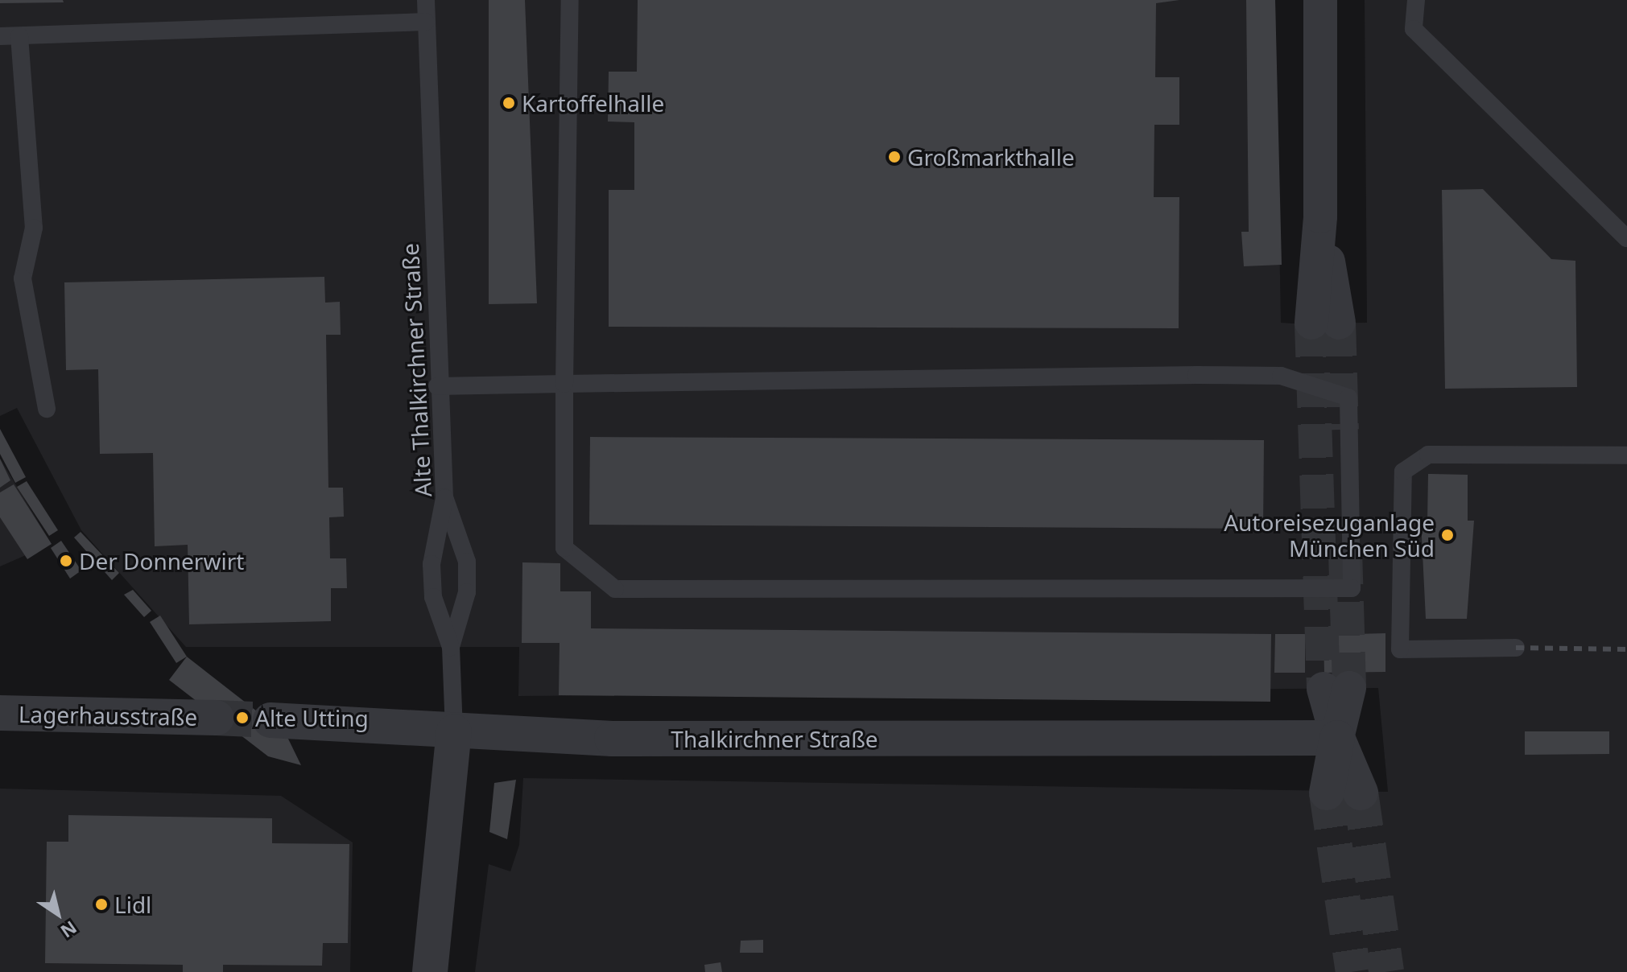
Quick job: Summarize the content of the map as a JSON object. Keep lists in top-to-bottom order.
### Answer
{
  "streets": {
    "street": ["Lagerhausstraße", "Thalkirchner Straße"],
    "lane": ["Alte Thalkirchner Straße"]
  },
  "crossings": [
    ["Alte Thalkirchner Straße", "Thalkirchner Straße"]
  ],
  "places": [
    "Kartoffelhalle",
    "Großmarkthalle",
    "Autoreisezuganlage München Süd",
    "Der Donnerwirt",
    "Alte Utting",
    "Lidl"
  ],
  "north": "bottom right"
}
